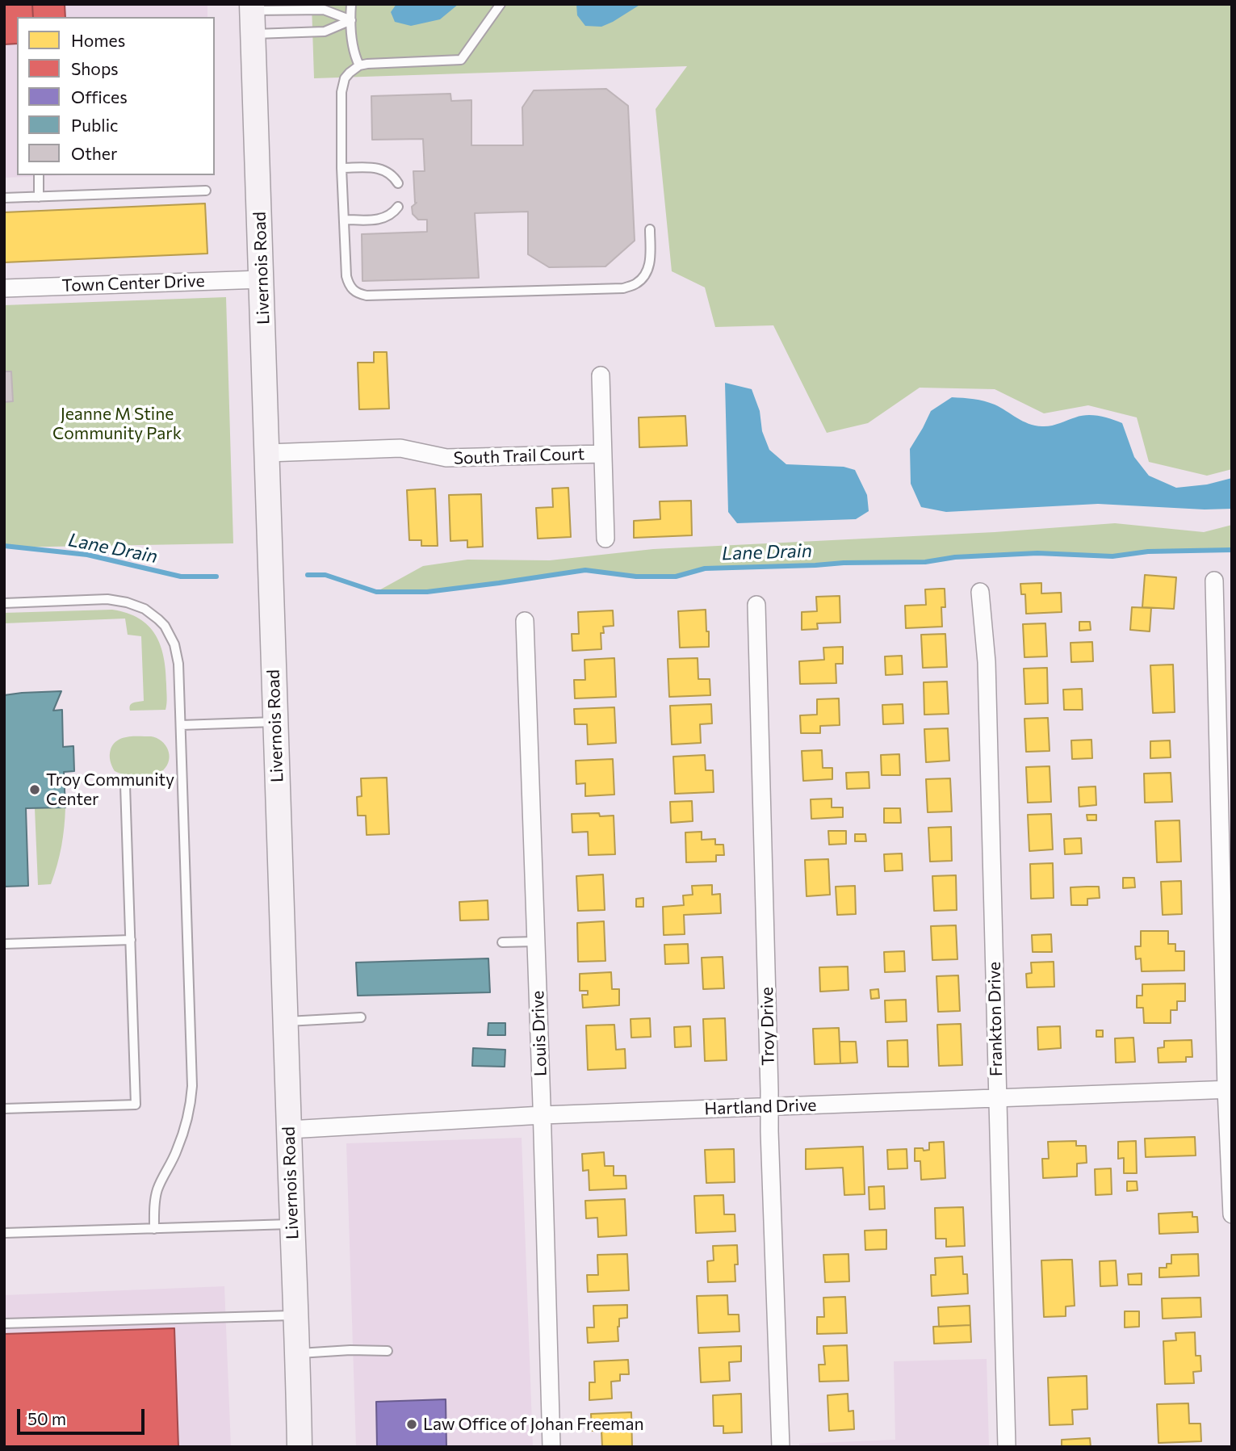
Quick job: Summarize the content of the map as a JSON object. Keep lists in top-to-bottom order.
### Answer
{
  "streets": {
    "main road": ["Livernois Road"],
    "street": [
      "Town Center Drive",
      "South Trail Court",
      "Frankton Drive",
      "Troy Drive",
      "Louis Drive",
      "Hartland Drive"
    ]
  },
  "crossings": [
    ["Livernois Road", "Town Center Drive"],
    ["Livernois Road", "South Trail Court"],
    ["Livernois Road", "Hartland Drive"],
    ["Frankton Drive", "Hartland Drive"],
    ["Troy Drive", "Hartland Drive"],
    ["Louis Drive", "Hartland Drive"]
  ],
  "water": ["Lane Drain"],
  "parks": ["Jeanne M Stine Community Park"],
  "places": ["Troy Community Center", "Law Office of Johan Freeman"],
  "legend": [
    "Homes",
    "Shops",
    "Offices",
    "Public",
    "Other"
  ],
  "scale_bar": "50 m"
}
